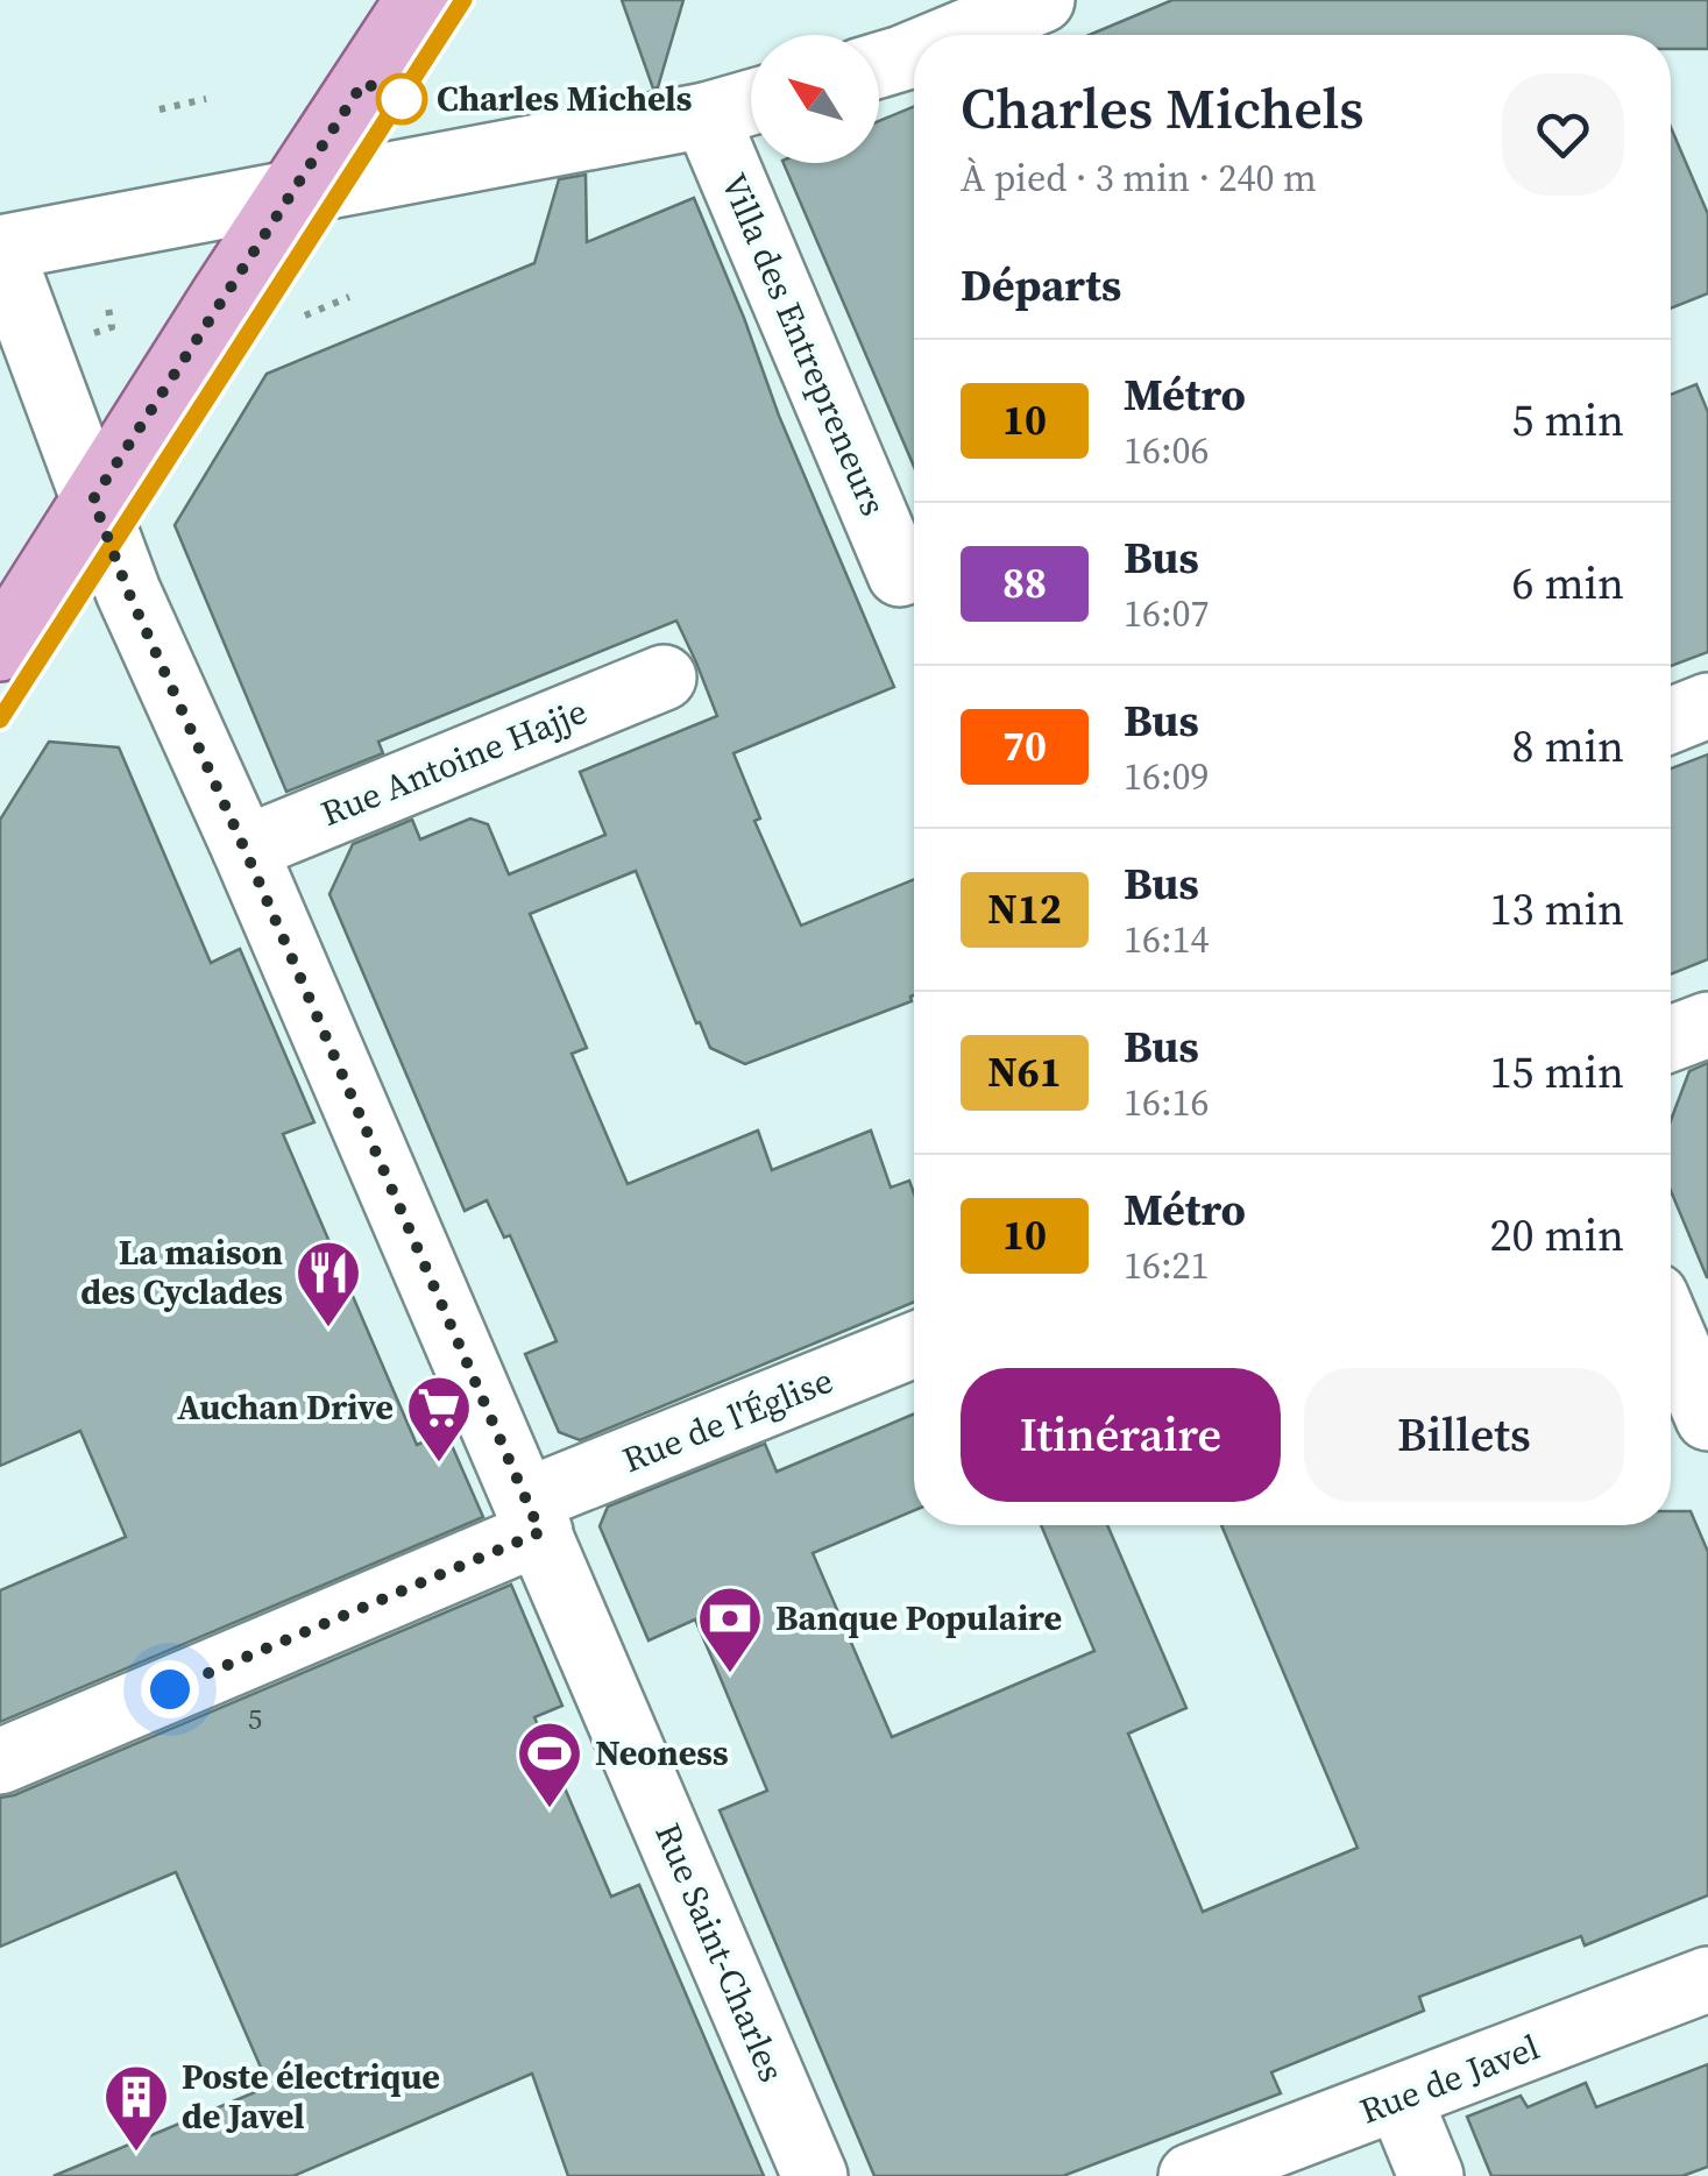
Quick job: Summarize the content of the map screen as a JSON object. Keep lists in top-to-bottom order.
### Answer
{
  "streets": {
    "street": [
      "Villa des Entrepreneurs",
      "Rue Antoine Hajje",
      "Rue de l'Église",
      "Rue Saint-Charles",
      "Rue de Javel"
    ]
  },
  "crossings": [
    ["Rue Antoine Hajje", "Rue Saint-Charles"],
    ["Rue de l'Église", "Rue Saint-Charles"]
  ],
  "places": {
    "other": ["Charles Michels"],
    "restaurant": ["La maison des Cyclades"],
    "supermarket": ["Auchan Drive"],
    "bank": ["Banque Populaire"],
    "sports": ["Neoness"],
    "building": ["Poste électrique de Javel"]
  },
  "lines": ["metro line 10"],
  "house_numbers": ["5"],
  "north": "top left",
  "page": {
    "heading": [
      ["Charles Michels", "À pied · 3 min · 240 m"],
      "Départs"
    ],
    "list": [
      {
        "mark": "10",
        "name": "Métro",
        "note": "16:06",
        "value": "5 min"
      },
      {
        "mark": "88",
        "name": "Bus",
        "note": "16:07",
        "value": "6 min"
      },
      {
        "mark": "70",
        "name": "Bus",
        "note": "16:09",
        "value": "8 min"
      },
      {
        "mark": "N12",
        "name": "Bus",
        "note": "16:14",
        "value": "13 min"
      },
      {
        "mark": "N61",
        "name": "Bus",
        "note": "16:16",
        "value": "15 min"
      },
      {
        "mark": "10",
        "name": "Métro",
        "note": "16:21",
        "value": "20 min"
      }
    ],
    "buttons": ["Itinéraire", "Billets"]
  }
}
